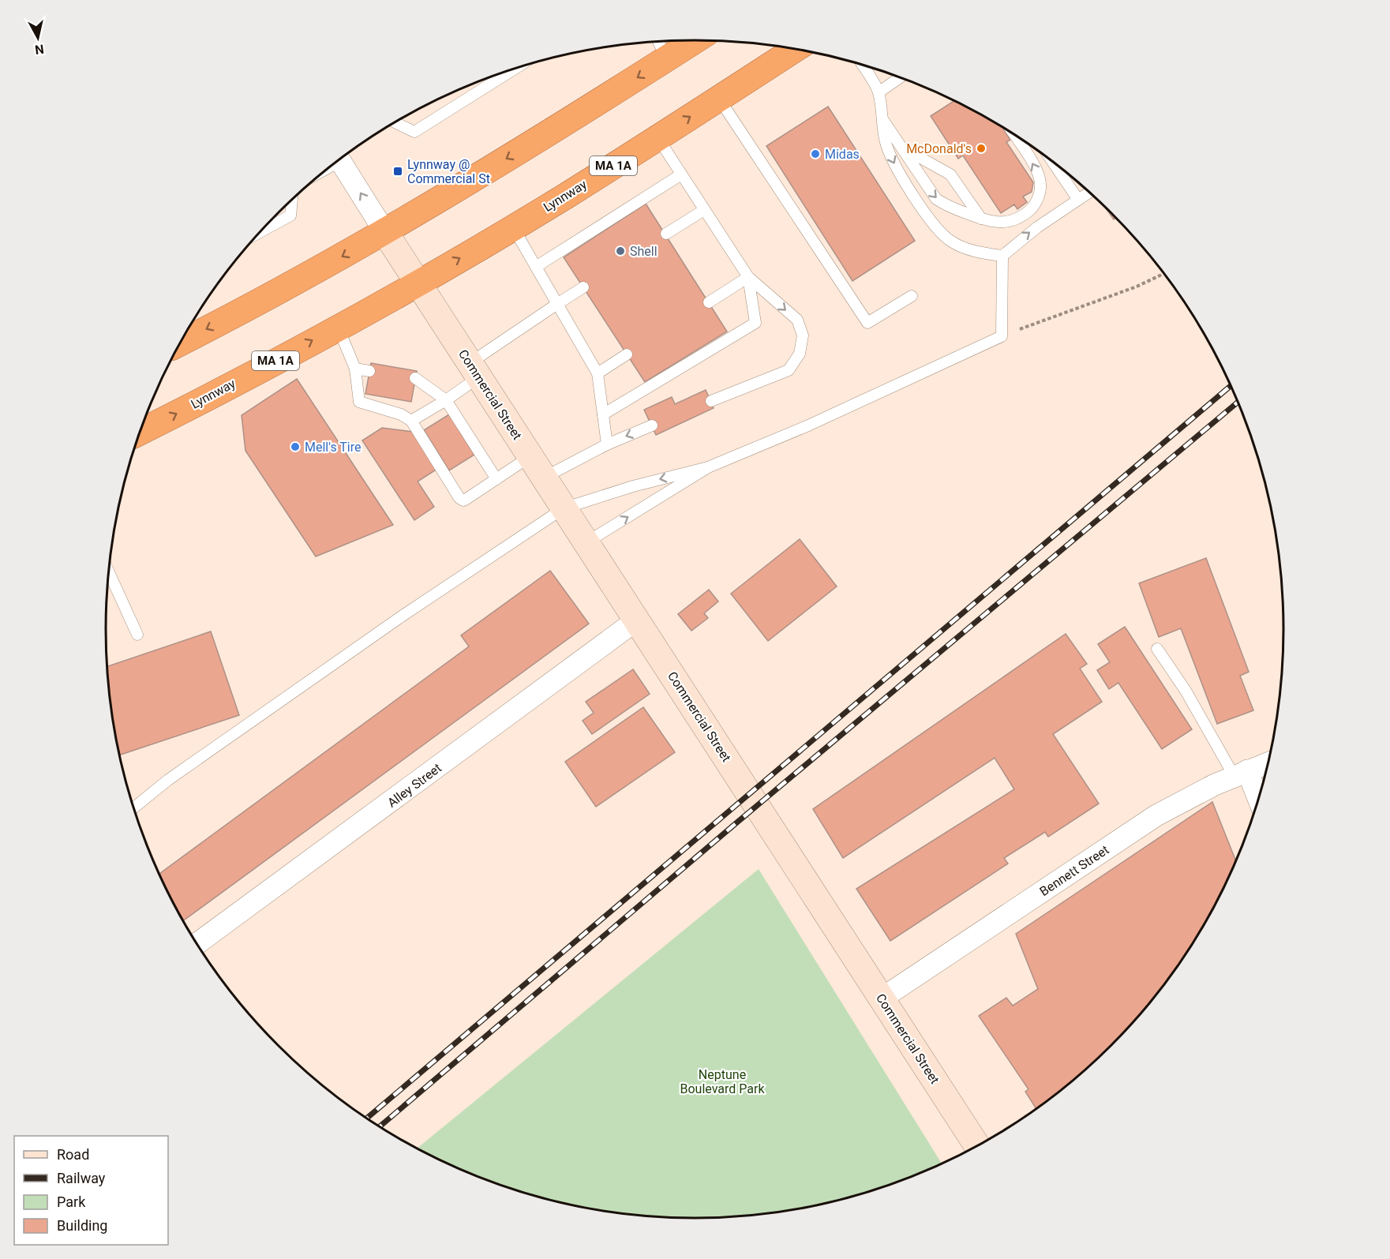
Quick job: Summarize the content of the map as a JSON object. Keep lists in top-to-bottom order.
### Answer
{
  "streets": {
    "highway": ["MA 1A", "Lynnway"],
    "main road": ["Commercial Street"],
    "street": ["Alley Street", "Bennett Street"]
  },
  "crossings": [
    ["Lynnway", "Commercial Street"],
    ["Commercial Street", "Alley Street"],
    ["Commercial Street", "Bennett Street"]
  ],
  "parks": ["Neptune Boulevard Park"],
  "places": {
    "other": [
      "McDonald's",
      "Midas",
      "Shell",
      "Mell's Tire"
    ],
    "transit": ["Lynnway @ Commercial St"]
  },
  "legend": [
    "Road",
    "Railway",
    "Park",
    "Building"
  ],
  "north": "bottom"
}
